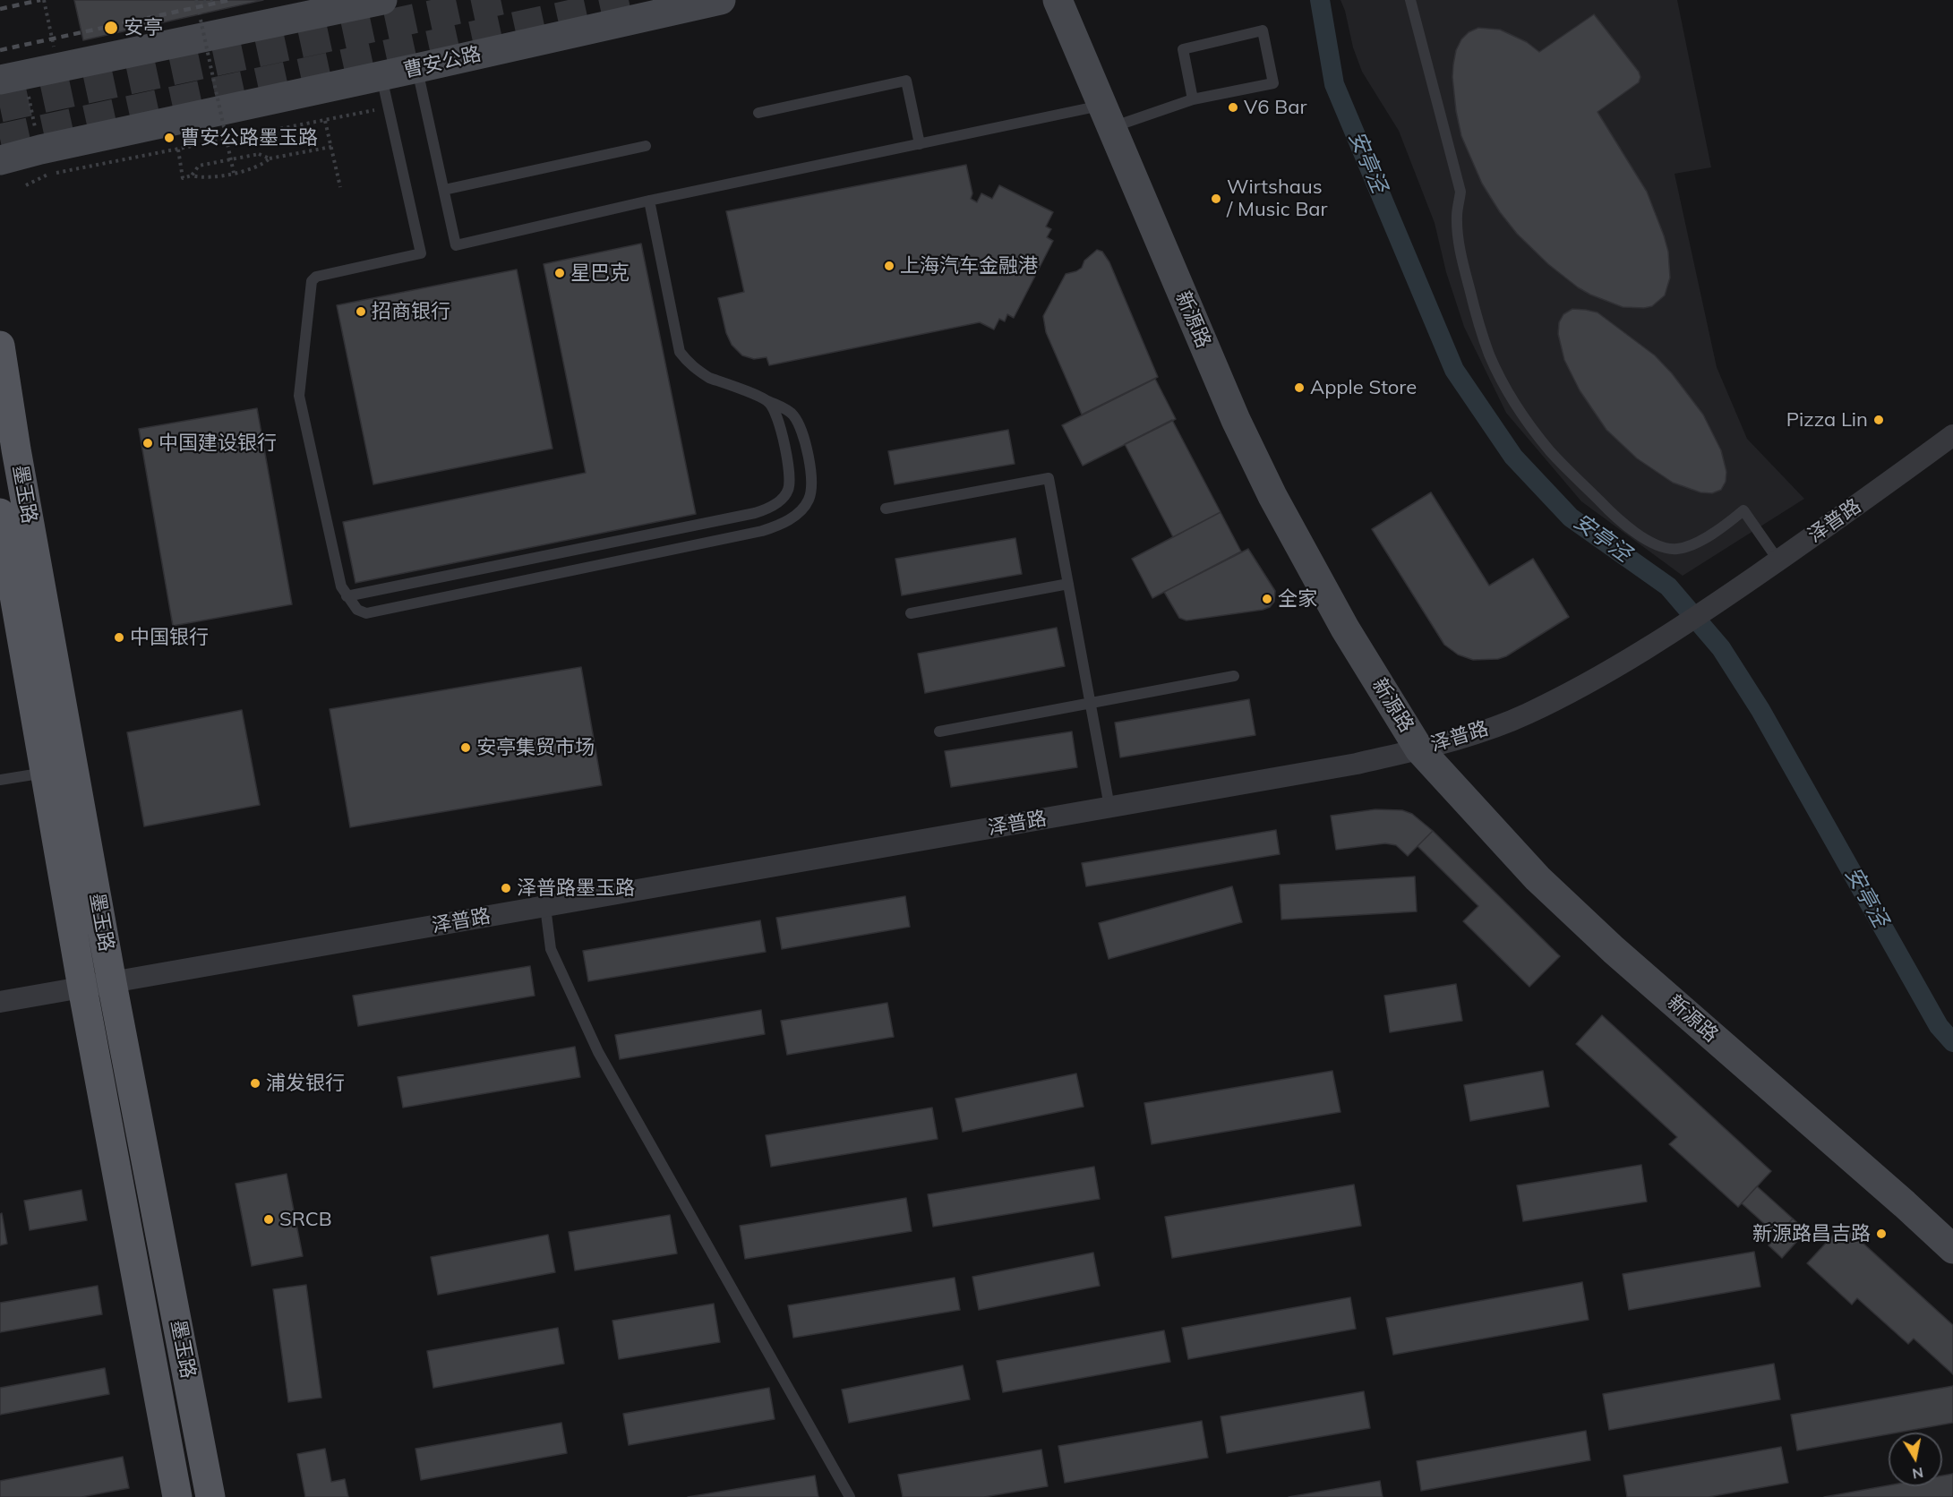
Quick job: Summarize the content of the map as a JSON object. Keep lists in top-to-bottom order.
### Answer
{
  "streets": {
    "main road": ["墨玉路"],
    "street": ["曹安公路", "新源路", "泽普路"]
  },
  "crossings": [
    ["新源路", "泽普路"],
    ["墨玉路", "泽普路"]
  ],
  "water": ["安亭泾"],
  "places": [
    "安亭",
    "V6 Bar",
    "曹安公路墨玉路",
    "Wirtshaus / Music Bar",
    "上海汽车金融港",
    "星巴克",
    "招商银行",
    "Apple Store",
    "Pizza Lin",
    "中国建设银行",
    "全家",
    "中国银行",
    "安亭集贸市场",
    "泽普路墨玉路",
    "浦发银行",
    "SRCB",
    "新源路昌吉路"
  ],
  "north": "bottom"
}
